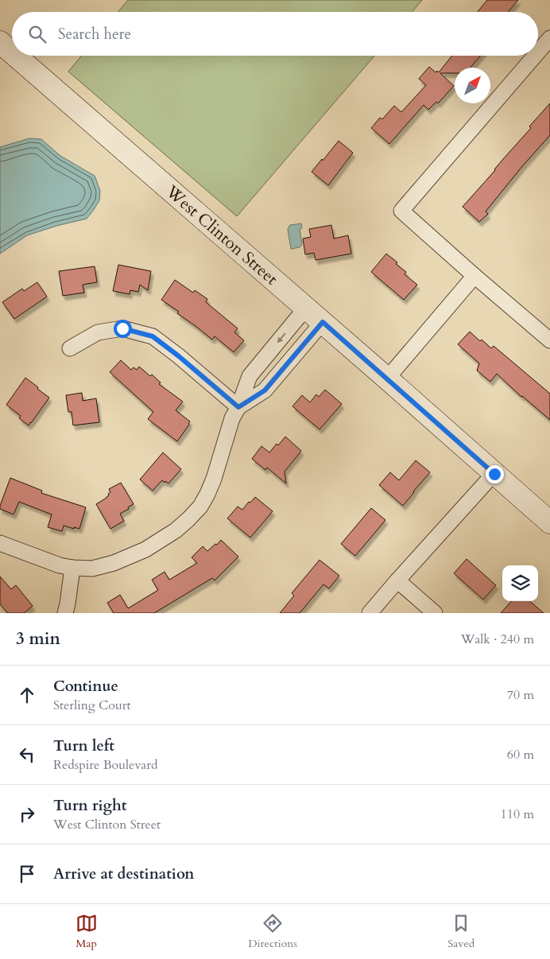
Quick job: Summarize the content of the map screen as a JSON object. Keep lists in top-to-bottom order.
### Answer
{
  "streets": {
    "street": ["West Clinton Street"]
  },
  "north": "top right",
  "page": {
    "search": "Search here",
    "heading": ["3 min", "Walk · 240 m"],
    "list": [
      ["Continue", "Sterling Court", "70 m"],
      ["Turn left", "Redspire Boulevard", "60 m"],
      ["Turn right", "West Clinton Street", "110 m"],
      "Arrive at destination"
    ],
    "nav": ["Map", "Directions", "Saved"]
  }
}
